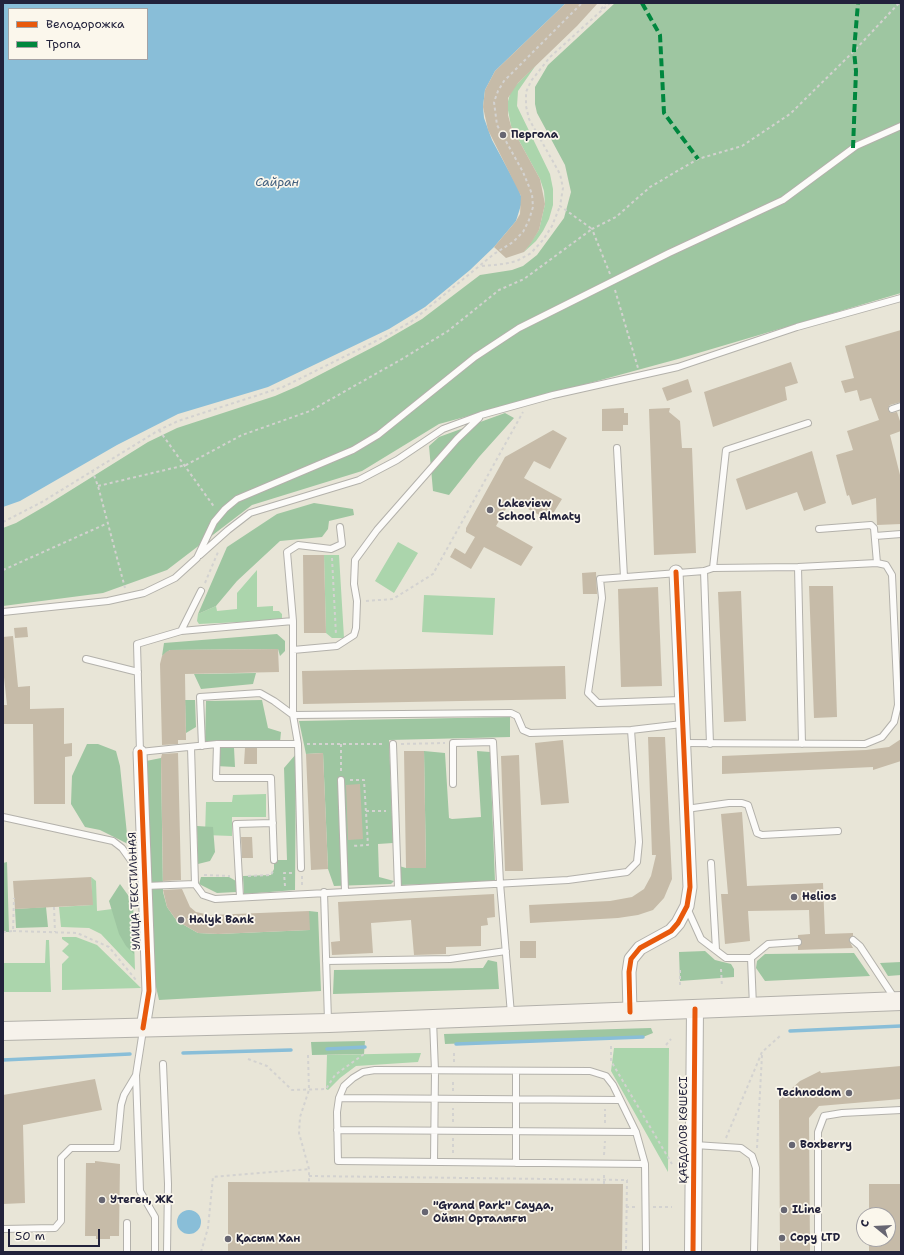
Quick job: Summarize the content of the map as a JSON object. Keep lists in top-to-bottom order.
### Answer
{
  "streets": {
    "street": ["УЛИЦА ТЕКСТИЛЬНАЯ", "ҚАБДОЛОВ КӨШЕСІ"]
  },
  "water": ["Сайран"],
  "places": [
    "Пергола",
    "Lakeview School Almaty",
    "Helios",
    "Halyk Bank",
    "Technodom",
    "Boxberry",
    "Утеген, ЖК",
    "ILine",
    "\"Grand Park\" Сауда, Ойын Орталығы",
    "Copy LTD",
    "Қасым Хан"
  ],
  "legend": ["Велодорожка", "Тропа"],
  "scale_bar": "50 m",
  "north": "left"
}
